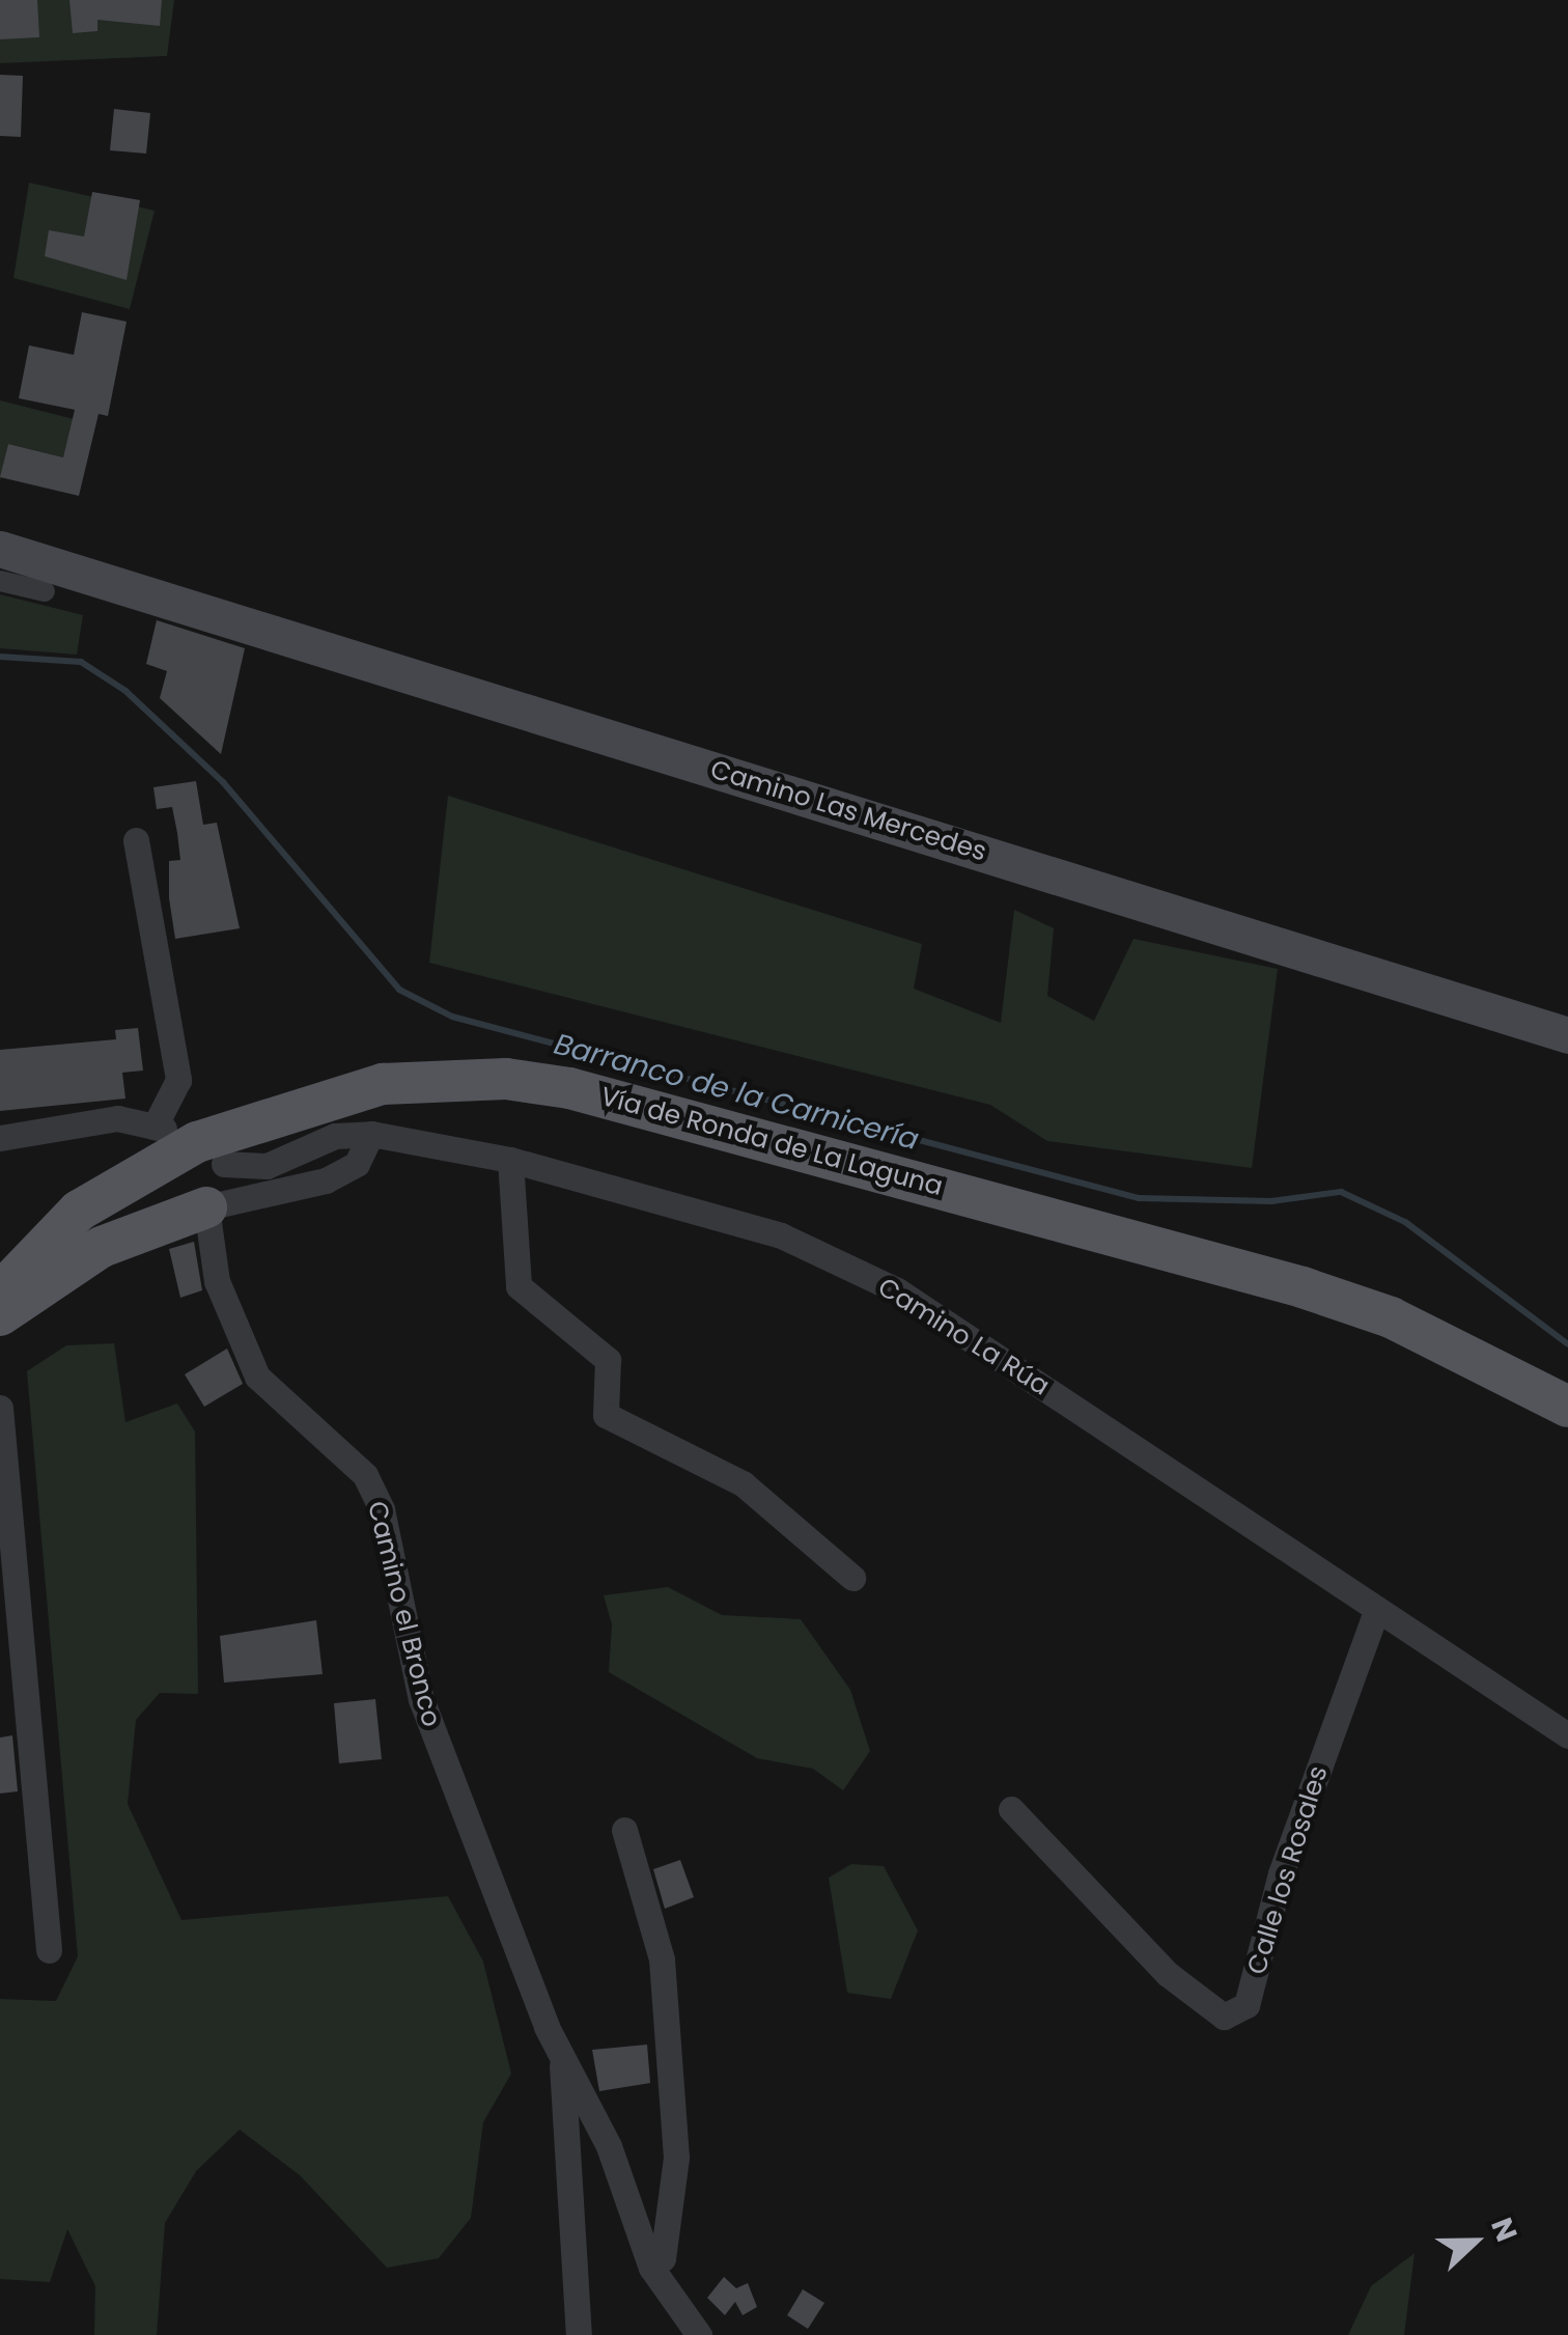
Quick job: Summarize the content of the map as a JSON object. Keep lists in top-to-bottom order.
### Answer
{
  "streets": {
    "main road": ["Camino Las Mercedes", "Vía de Ronda de La Laguna"],
    "street": ["Camino La Rúa", "Camino el Bronco", "Calle los Rosales"]
  },
  "crossings": [
    ["Camino La Rúa", "Calle los Rosales"]
  ],
  "water": ["Barranco de la Carnicería"],
  "north": "right"
}
